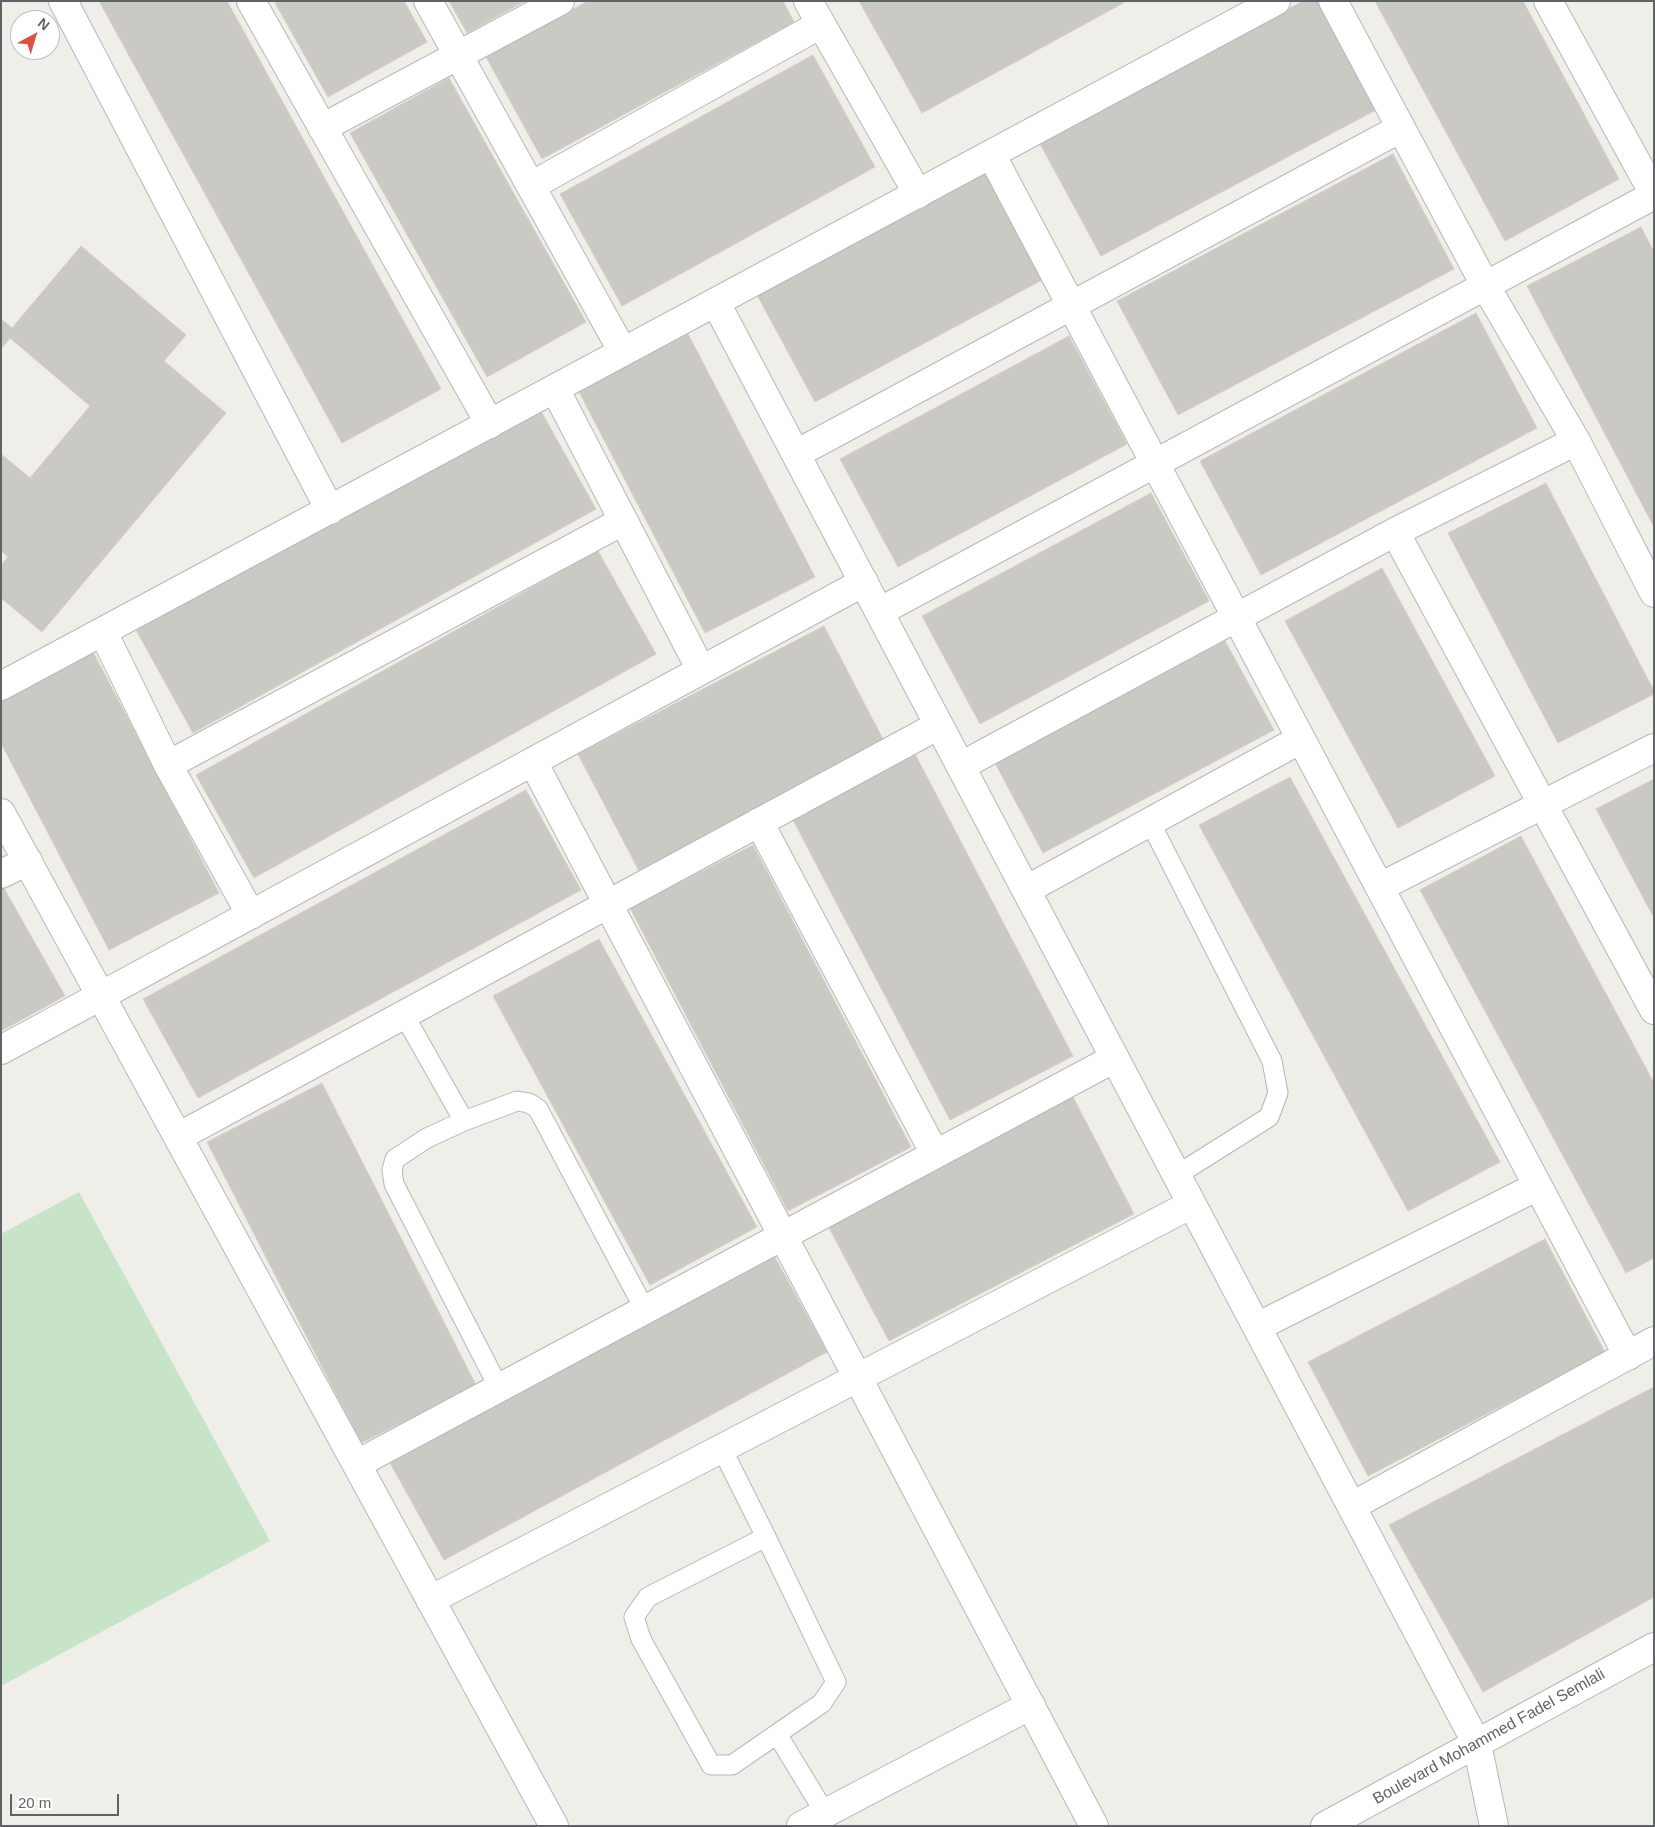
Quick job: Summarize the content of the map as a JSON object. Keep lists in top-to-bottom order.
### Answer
{
  "streets": {
    "street": ["Boulevard Mohammed Fadel Semlali"]
  },
  "scale_bar": "20 m",
  "north": "top right"
}
